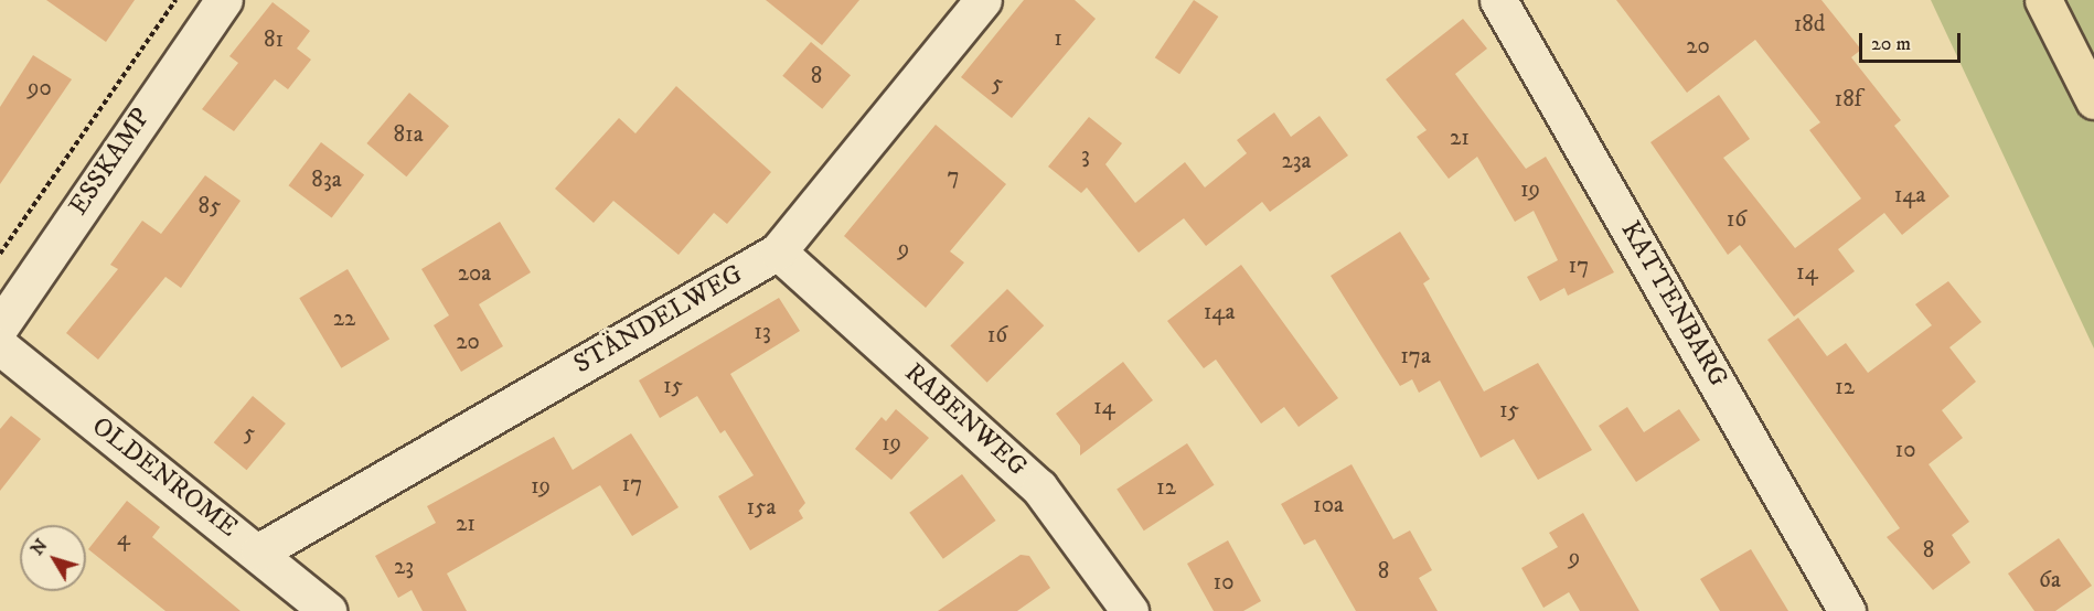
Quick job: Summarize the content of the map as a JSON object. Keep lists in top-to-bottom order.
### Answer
{
  "streets": {
    "street": [
      "ESSKAMP",
      "KATTENBARG",
      "STÄNDELWEG",
      "RABENWEG",
      "OLDENROME"
    ]
  },
  "crossings": [
    ["STÄNDELWEG", "RABENWEG"],
    ["STÄNDELWEG", "OLDENROME"]
  ],
  "house_numbers": [
    "18d",
    "1",
    "81",
    "20",
    "8",
    "5",
    "90",
    "18f",
    "81a",
    "21",
    "3",
    "23a",
    "7",
    "83a",
    "19",
    "14a",
    "85",
    "16",
    "9",
    "17",
    "14",
    "20a",
    "14a",
    "22",
    "13",
    "16",
    "20",
    "17a",
    "15",
    "12",
    "14",
    "15",
    "5",
    "19",
    "10",
    "17",
    "19",
    "12",
    "10a",
    "15a",
    "21",
    "4",
    "8",
    "9",
    "23",
    "8",
    "6a",
    "10"
  ],
  "scale_bar": "20 m",
  "north": "top left"
}
